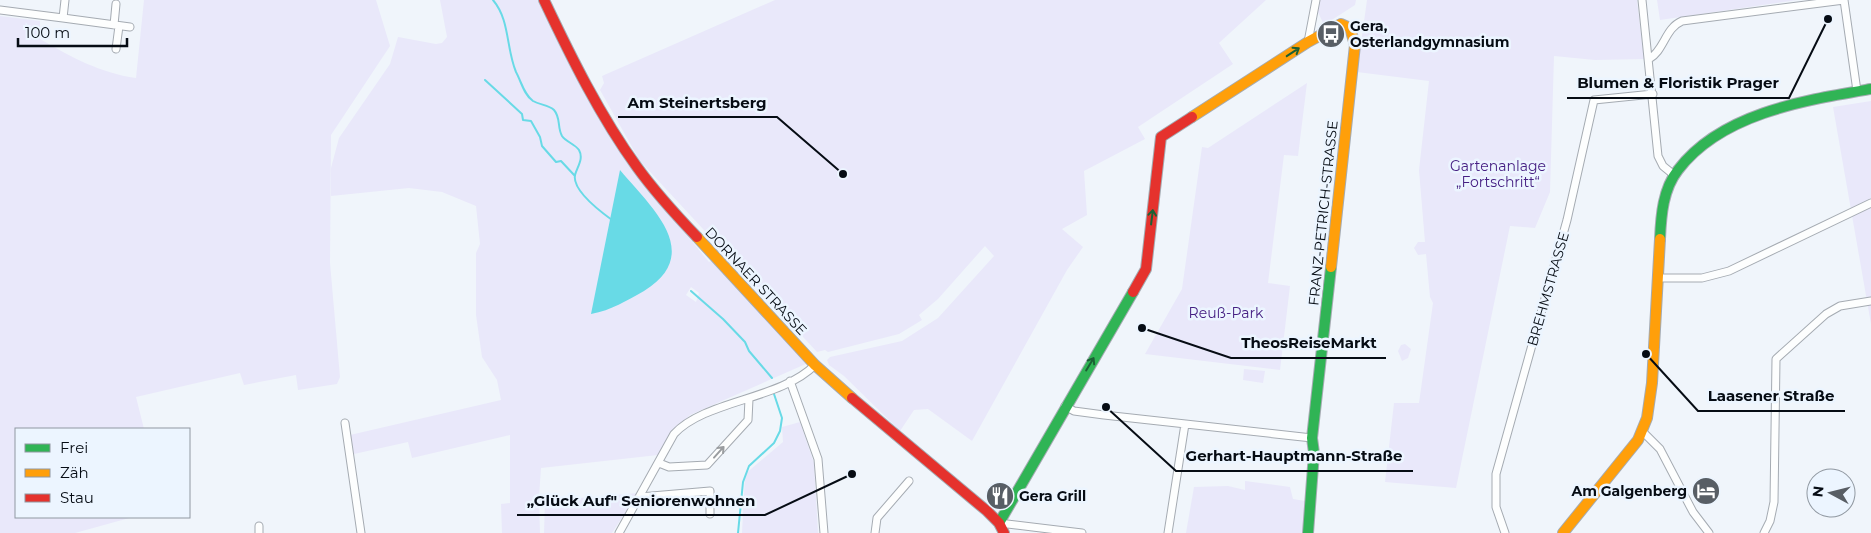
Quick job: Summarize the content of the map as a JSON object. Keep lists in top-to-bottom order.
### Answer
{
  "streets": {
    "main road": ["FRANZ-PETRICH-STRASSE", "DORNAER STRASSE"],
    "street": ["BREHMSTRASSE"]
  },
  "parks": ["Gartenanlage „Fortschritt“", "Reuß-Park"],
  "places": {
    "other": [
      "Blumen & Floristik Prager",
      "Am Steinertsberg",
      "TheosReiseMarkt",
      "Laasener Straße",
      "Gerhart-Hauptmann-Straße",
      "„Glück Auf\" Seniorenwohnen"
    ],
    "bus stop": ["Gera, Osterlandgymnasium"],
    "hotel": ["Am Galgenberg"],
    "restaurant": ["Gera Grill"]
  },
  "legend": ["Frei", "Zäh", "Stau"],
  "scale_bar": "100 m",
  "north": "left"
}
